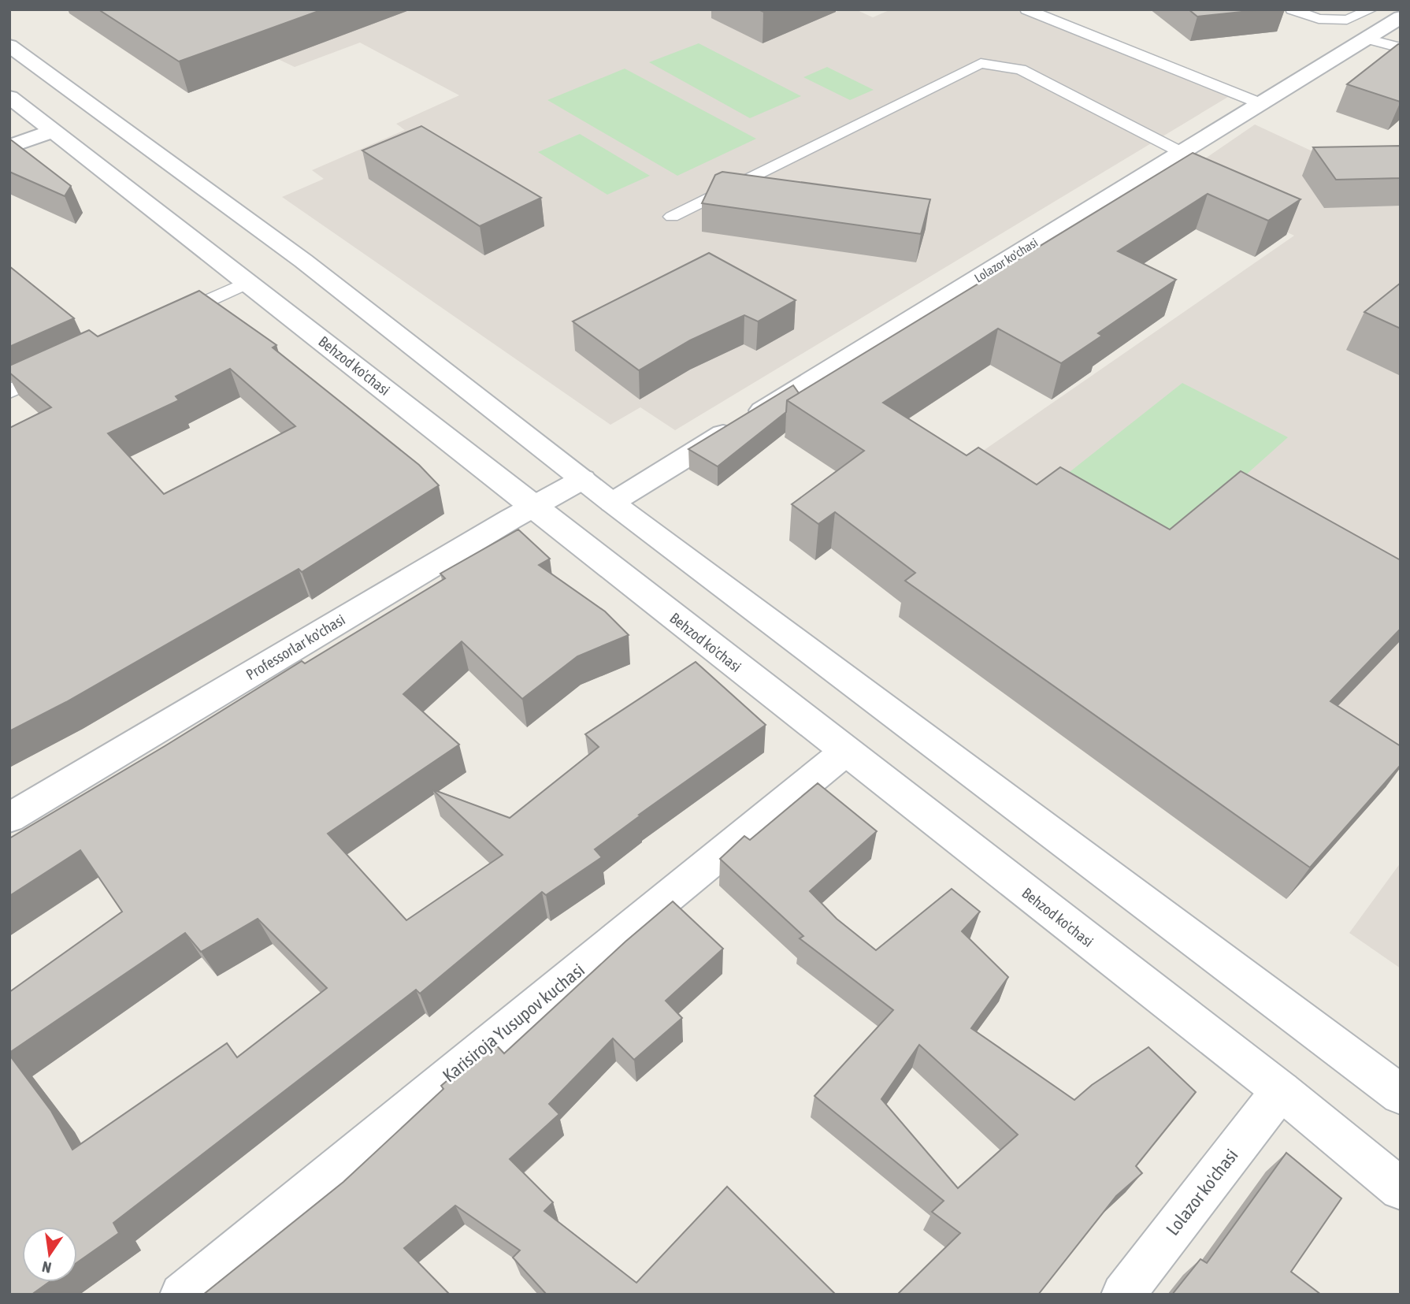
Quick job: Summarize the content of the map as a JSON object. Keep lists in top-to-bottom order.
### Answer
{
  "streets": {
    "street": [
      "Lolazor ko'chasi",
      "Behzod ko'chasi",
      "Professorlar ko'chasi",
      "Karisiroja Yusupov kuchasi"
    ]
  },
  "crossings": [
    ["Lolazor ko'chasi", "Behzod ko'chasi"],
    ["Behzod ko'chasi", "Professorlar ko'chasi"],
    ["Behzod ko'chasi", "Karisiroja Yusupov kuchasi"]
  ],
  "north": "bottom"
}
